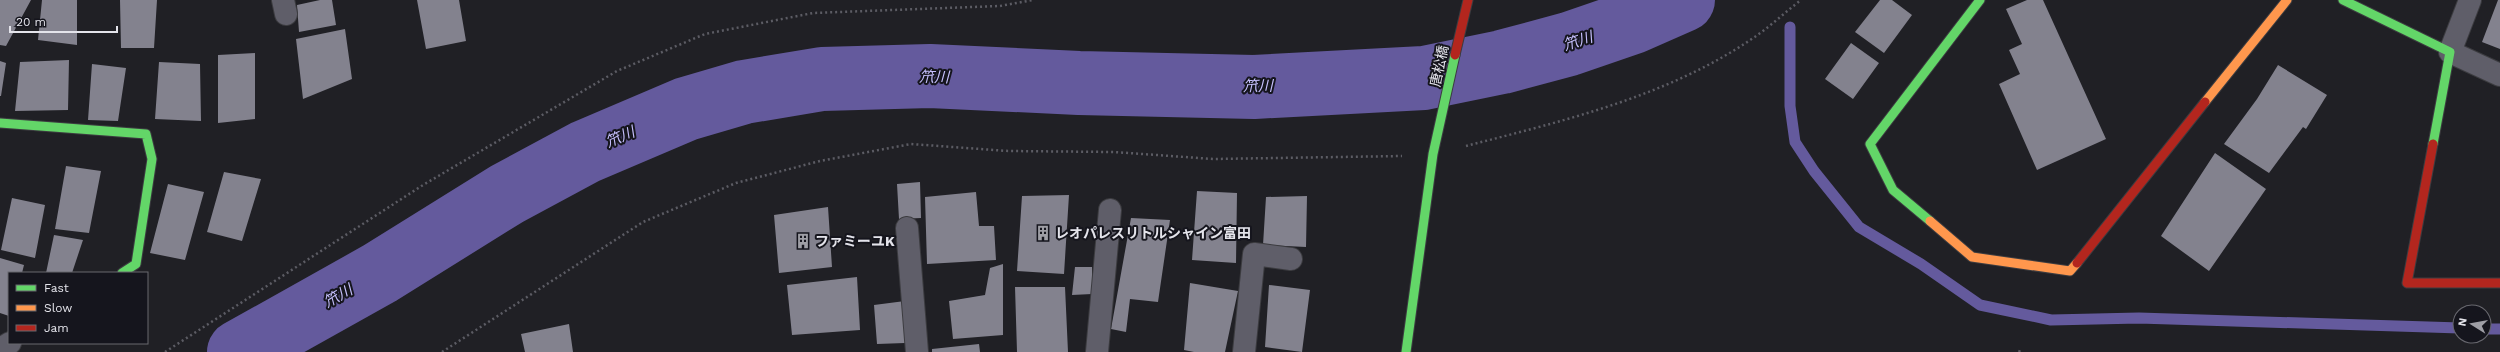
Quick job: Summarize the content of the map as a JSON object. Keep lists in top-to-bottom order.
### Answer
{
  "streets": {
    "street": ["唐松橋"]
  },
  "water": ["笊川"],
  "places": {
    "building": ["レオパレスリトルシャイン富田", "ファミーユK"]
  },
  "legend": ["Fast", "Slow", "Jam"],
  "scale_bar": "20 m",
  "north": "left"
}
